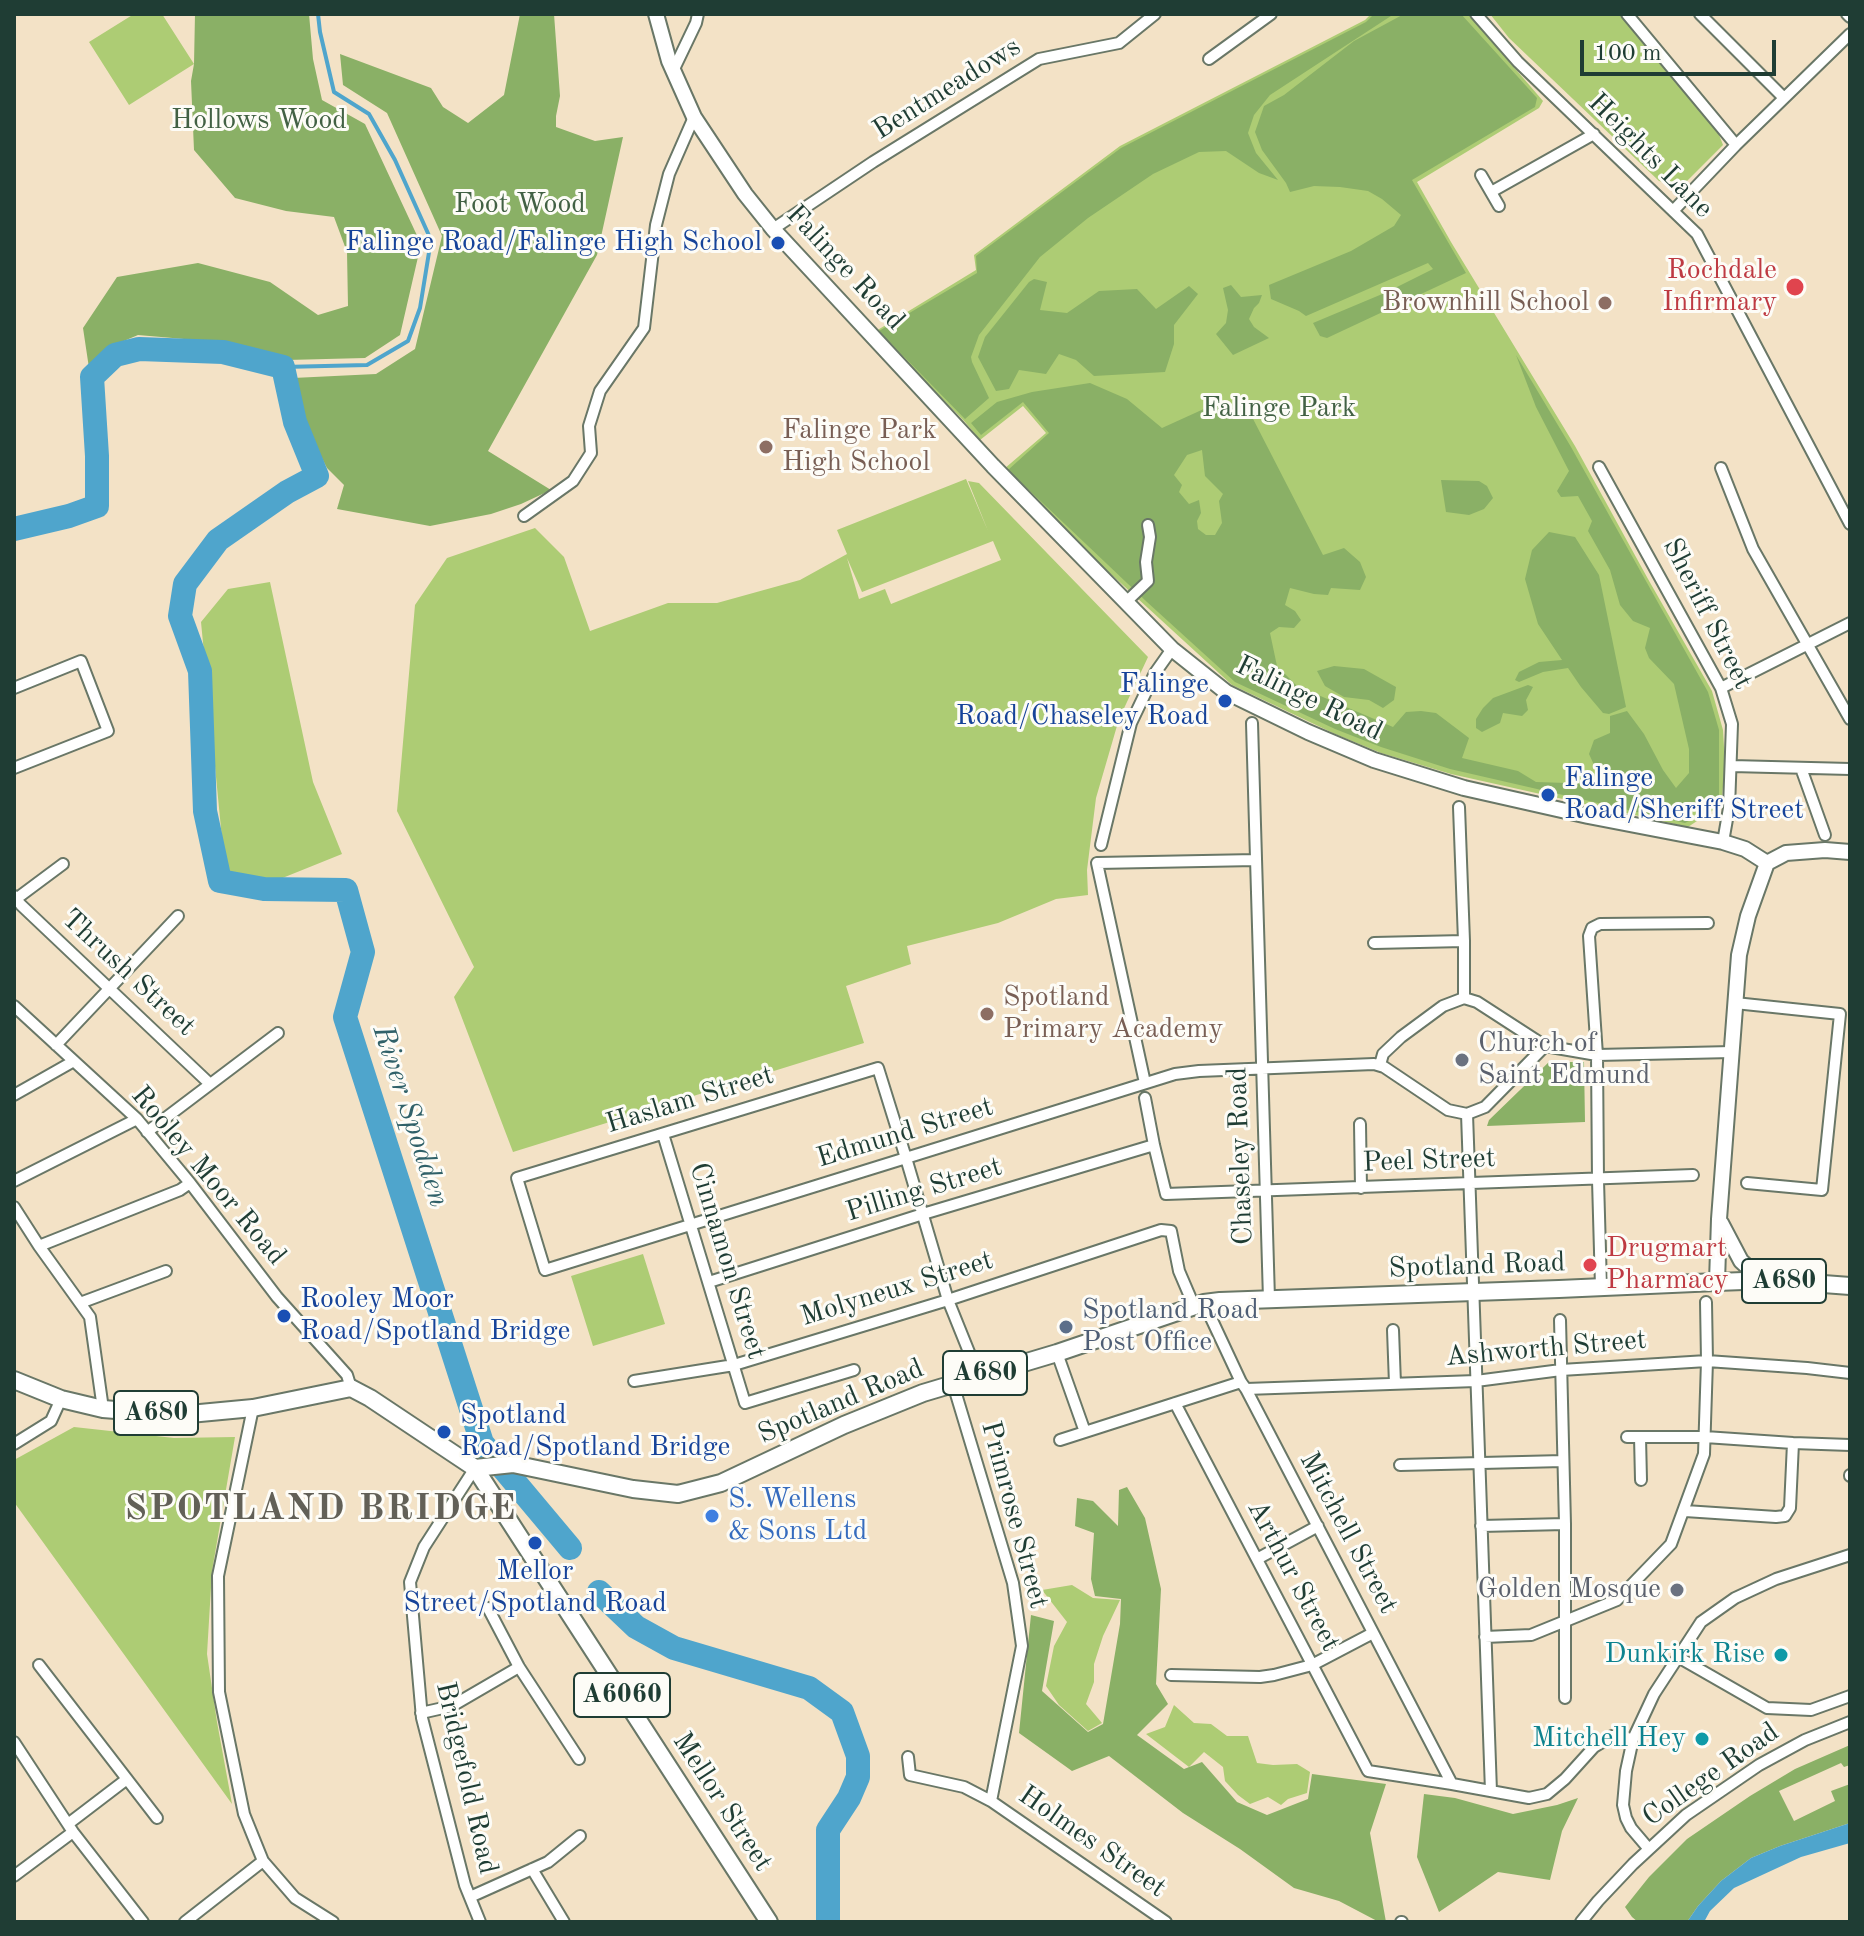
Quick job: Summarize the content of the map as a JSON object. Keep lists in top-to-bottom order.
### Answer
{
  "streets": {
    "main road": [
      "Falinge Road",
      "Spotland Road",
      "A680",
      "A6060",
      "Mellor Street"
    ],
    "street": [
      "Bentmeadows",
      "Heights Lane",
      "Sheriff Street",
      "Thrush Street",
      "Haslam Street",
      "Edmund Street",
      "Chaseley Road",
      "Peel Street",
      "Rooley Moor Road",
      "Pilling Street",
      "Cinnamon Street",
      "Molyneux Street",
      "Ashworth Street",
      "Primrose Street",
      "Mitchell Street",
      "Arthur Street",
      "College Road",
      "Bridgefold Road",
      "Holmes Street"
    ]
  },
  "crossings": [
    ["Bentmeadows", "Falinge Road"],
    ["Falinge Road", "Sheriff Street"],
    ["Haslam Street", "Edmund Street"],
    ["Haslam Street", "Cinnamon Street"],
    ["Edmund Street", "Chaseley Road"],
    ["Edmund Street", "Cinnamon Street"],
    ["Chaseley Road", "Peel Street"],
    ["Chaseley Road", "Spotland Road"],
    ["Peel Street", "Pilling Street"],
    ["Rooley Moor Road", "A680"],
    ["Pilling Street", "Cinnamon Street"],
    ["Cinnamon Street", "Molyneux Street"],
    ["Spotland Road", "Primrose Street"],
    ["Spotland Road", "Mitchell Street"],
    ["Spotland Road", "Bridgefold Road"],
    ["Spotland Road", "Mellor Street"],
    ["Molyneux Street", "Mitchell Street"],
    ["Ashworth Street", "Mitchell Street"],
    ["Ashworth Street", "Arthur Street"],
    ["Primrose Street", "Holmes Street"],
    ["Mitchell Street", "Arthur Street"],
    ["Bridgefold Road", "Mellor Street"]
  ],
  "districts": ["SPOTLAND BRIDGE"],
  "water": ["River Spodden"],
  "parks": ["Hollows Wood", "Foot Wood", "Falinge Park"],
  "places": [
    "Falinge Road/Falinge High School",
    "Rochdale Infirmary",
    "Brownhill School",
    "Falinge Park High School",
    "Falinge Road/Chaseley Road",
    "Falinge Road/Sheriff Street",
    "Spotland Primary Academy",
    "Church of Saint Edmund",
    "Drugmart Pharmacy",
    "Rooley Moor Road/Spotland Bridge",
    "Spotland Road Post Office",
    "Spotland Road/Spotland Bridge",
    "S. Wellens & Sons Ltd",
    "Mellor Street/Spotland Road",
    "Golden Mosque",
    "Dunkirk Rise",
    "Mitchell Hey"
  ],
  "scale_bar": "100 m"
}
